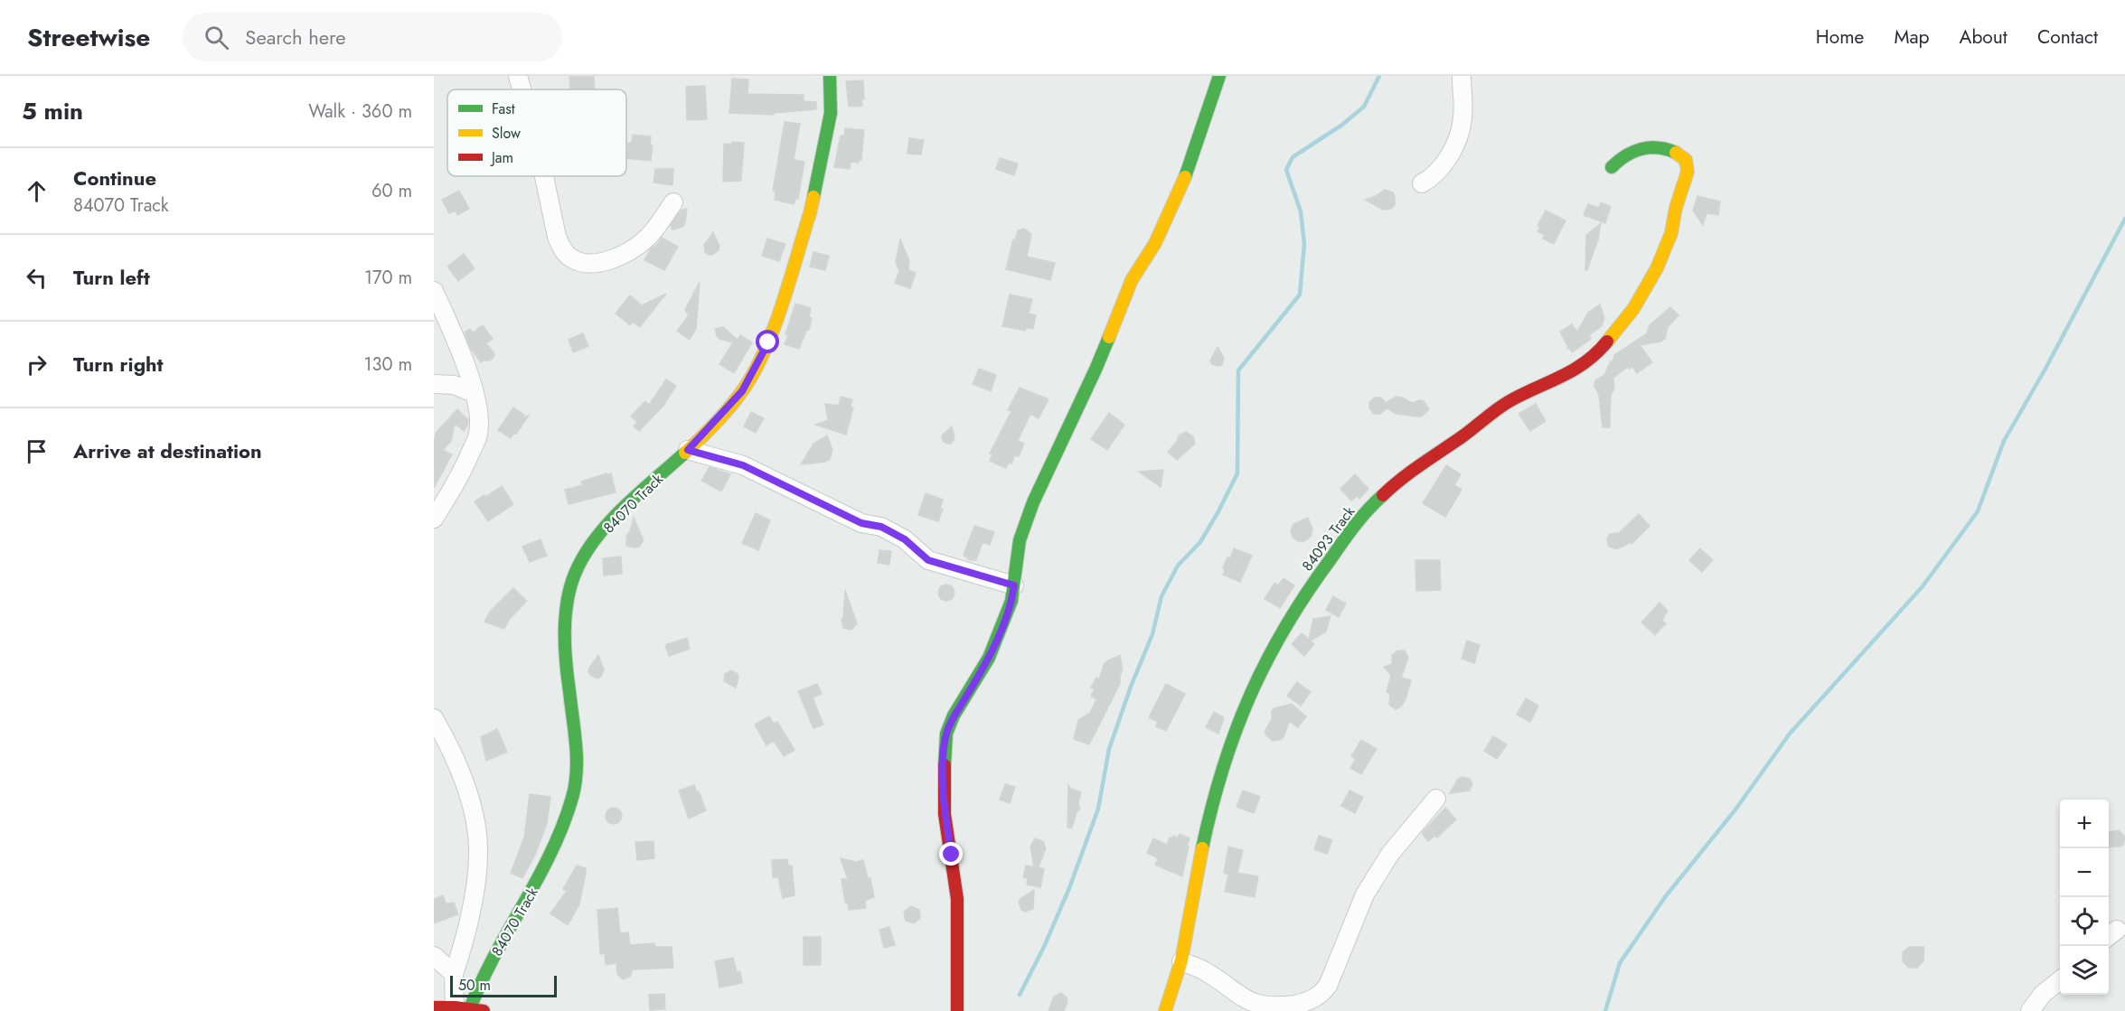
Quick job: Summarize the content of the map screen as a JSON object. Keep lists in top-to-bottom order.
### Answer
{
  "streets": {
    "street": ["84070 Track", "84093 Track"]
  },
  "legend": ["Fast", "Slow", "Jam"],
  "scale_bar": "50 m",
  "page": {
    "header": "Streetwise",
    "search": "Search here",
    "nav": [
      "Home",
      "Map",
      "About",
      "Contact"
    ],
    "heading": ["5 min", "Walk · 360 m"],
    "list": [
      ["Continue", "84070 Track", "60 m"],
      ["Turn left", "170 m"],
      ["Turn right", "130 m"],
      "Arrive at destination"
    ],
    "map_buttons": ["+", "−"],
    "scale": "50 m"
  }
}
